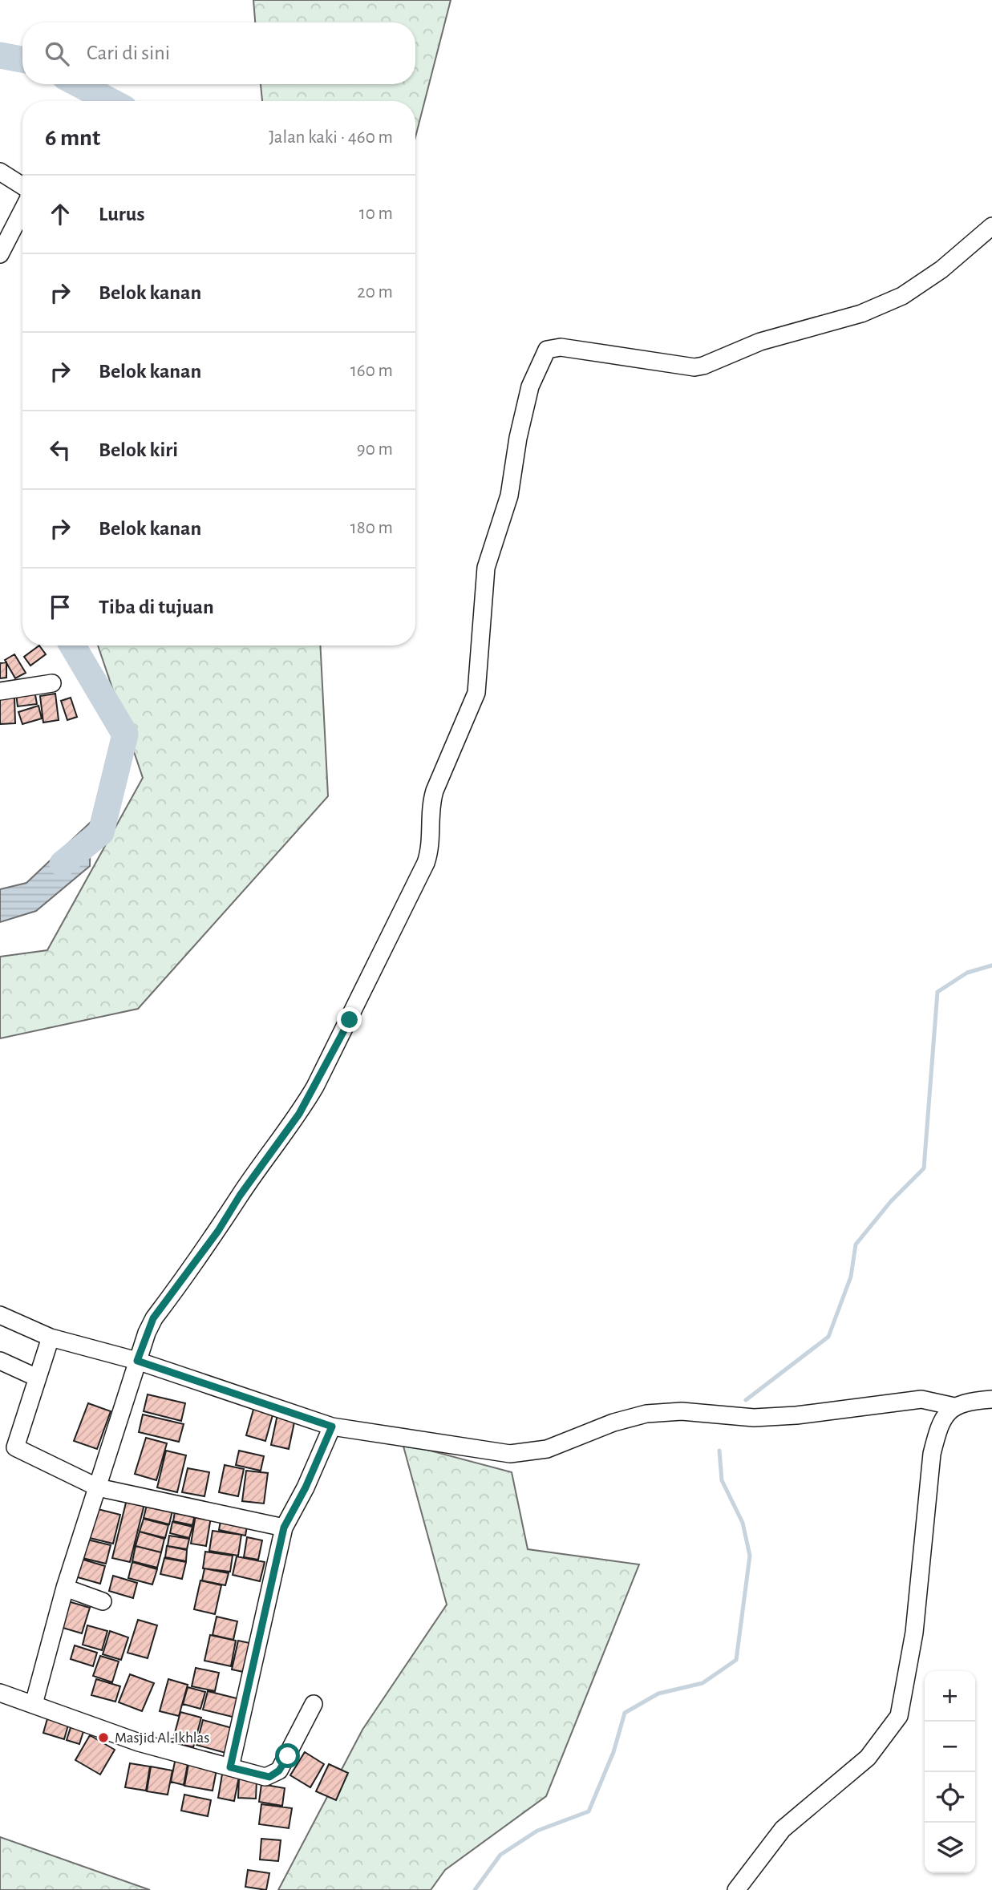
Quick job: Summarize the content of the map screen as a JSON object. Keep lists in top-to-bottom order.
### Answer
{
  "places": ["Masjid Al-Ikhlas"],
  "page": {
    "search": "Cari di sini",
    "heading": ["6 mnt", "Jalan kaki · 460 m"],
    "list": [
      ["Lurus", "10 m"],
      ["Belok kanan", "20 m"],
      ["Belok kanan", "160 m"],
      ["Belok kiri", "90 m"],
      ["Belok kanan", "180 m"],
      "Tiba di tujuan"
    ],
    "map_buttons": ["+", "−"]
  }
}
